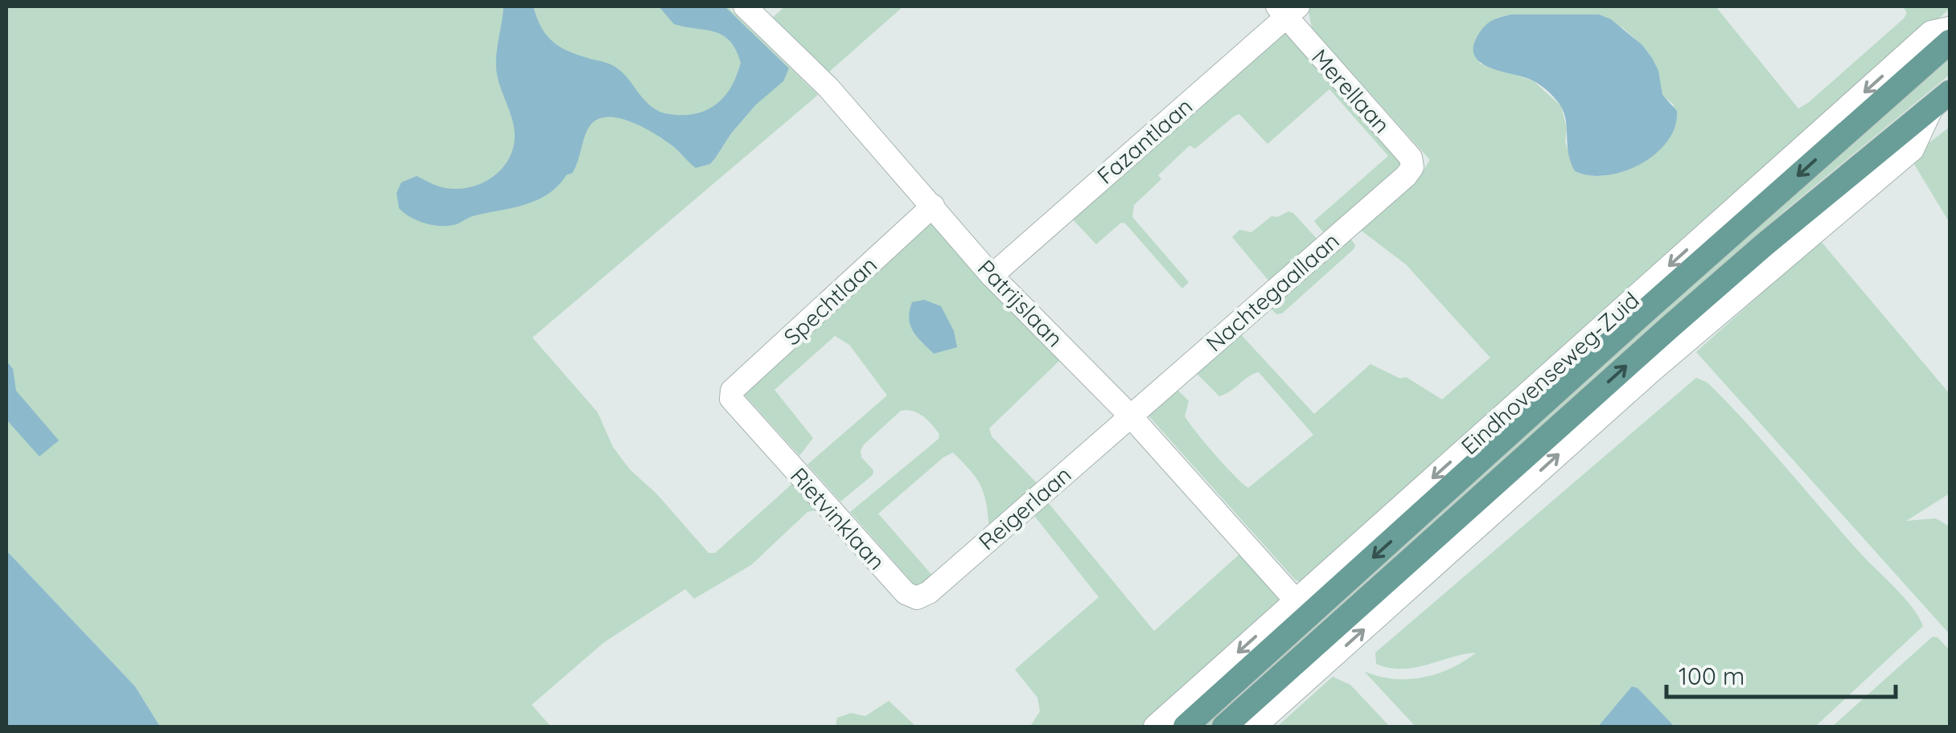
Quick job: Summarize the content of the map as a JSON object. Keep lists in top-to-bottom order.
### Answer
{
  "streets": {
    "main road": ["Eindhovenseweg-Zuid"],
    "street": [
      "Merellaan",
      "Fazantlaan",
      "Nachtegaallaan",
      "Spechtlaan",
      "Patrijslaan",
      "Reigerlaan",
      "Rietvinklaan"
    ]
  },
  "crossings": [
    ["Merellaan", "Fazantlaan"],
    ["Merellaan", "Nachtegaallaan"],
    ["Fazantlaan", "Patrijslaan"],
    ["Nachtegaallaan", "Patrijslaan"],
    ["Nachtegaallaan", "Reigerlaan"],
    ["Spechtlaan", "Patrijslaan"],
    ["Spechtlaan", "Rietvinklaan"],
    ["Patrijslaan", "Eindhovenseweg-Zuid"],
    ["Patrijslaan", "Reigerlaan"],
    ["Reigerlaan", "Rietvinklaan"]
  ],
  "scale_bar": "100 m"
}
